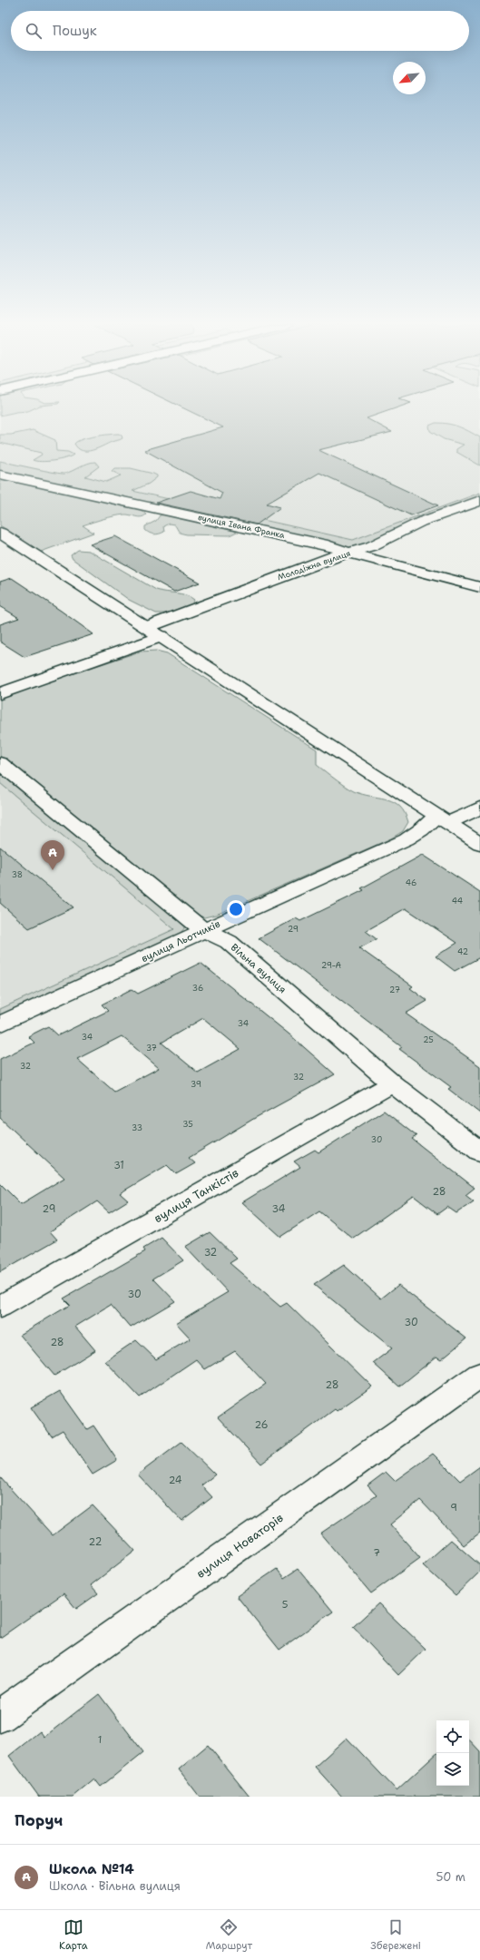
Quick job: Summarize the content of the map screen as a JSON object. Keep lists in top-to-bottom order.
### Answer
{
  "streets": {
    "street": [
      "вулиця Івана Франка",
      "Молодіжна вулиця",
      "вулиця Льотчиків",
      "Вільна вулиця",
      "вулиця Танкістів",
      "вулиця Новаторів"
    ]
  },
  "crossings": [
    ["вулиця Івана Франка", "Молодіжна вулиця"],
    ["вулиця Льотчиків", "Вільна вулиця"],
    ["Вільна вулиця", "вулиця Танкістів"]
  ],
  "house_numbers": [
    "38",
    "46",
    "44",
    "29",
    "42",
    "29-А",
    "36",
    "27",
    "34",
    "34",
    "25",
    "37",
    "32",
    "32",
    "39",
    "35",
    "33",
    "30",
    "31",
    "28",
    "29",
    "34",
    "32",
    "30",
    "30",
    "28",
    "28",
    "26",
    "24",
    "9",
    "22",
    "7",
    "5",
    "1"
  ],
  "north": "bottom left",
  "page": {
    "search": "Пошук",
    "pins": "A",
    "heading": "Поруч",
    "list": [
      {
        "mark": "A",
        "name": "Школа №14",
        "note": "Школа · Вільна вулиця",
        "value": "50 m"
      }
    ],
    "nav": ["Карта", "Маршрут", "Збережені"]
  }
}
